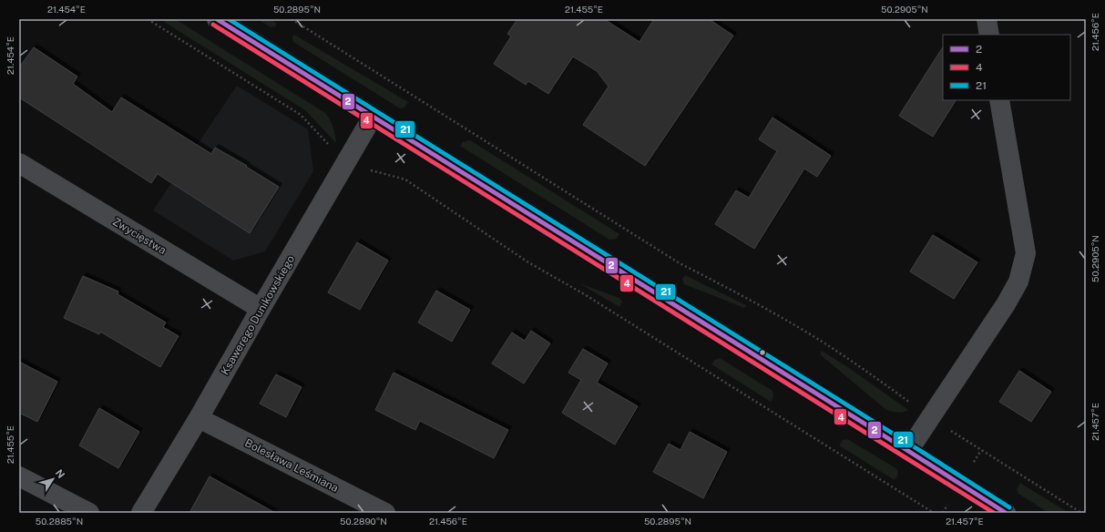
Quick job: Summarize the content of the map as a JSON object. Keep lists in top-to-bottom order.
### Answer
{
  "streets": {
    "street": ["Zwycięstwa", "Ksawerego Dunikowskiego", "Bolesława Leśmiana"]
  },
  "crossings": [
    ["Zwycięstwa", "Ksawerego Dunikowskiego"],
    ["Ksawerego Dunikowskiego", "Bolesława Leśmiana"]
  ],
  "lines": ["transit line 2", "transit line 21", "transit line 4"],
  "legend": ["2", "4", "21"],
  "north": "top right",
  "coordinates": [
    "21.454°E",
    "50.2895°N",
    "21.455°E",
    "50.2905°N",
    "21.456°E",
    "21.457°E",
    "50.2885°N",
    "50.2890°N"
  ]
}
